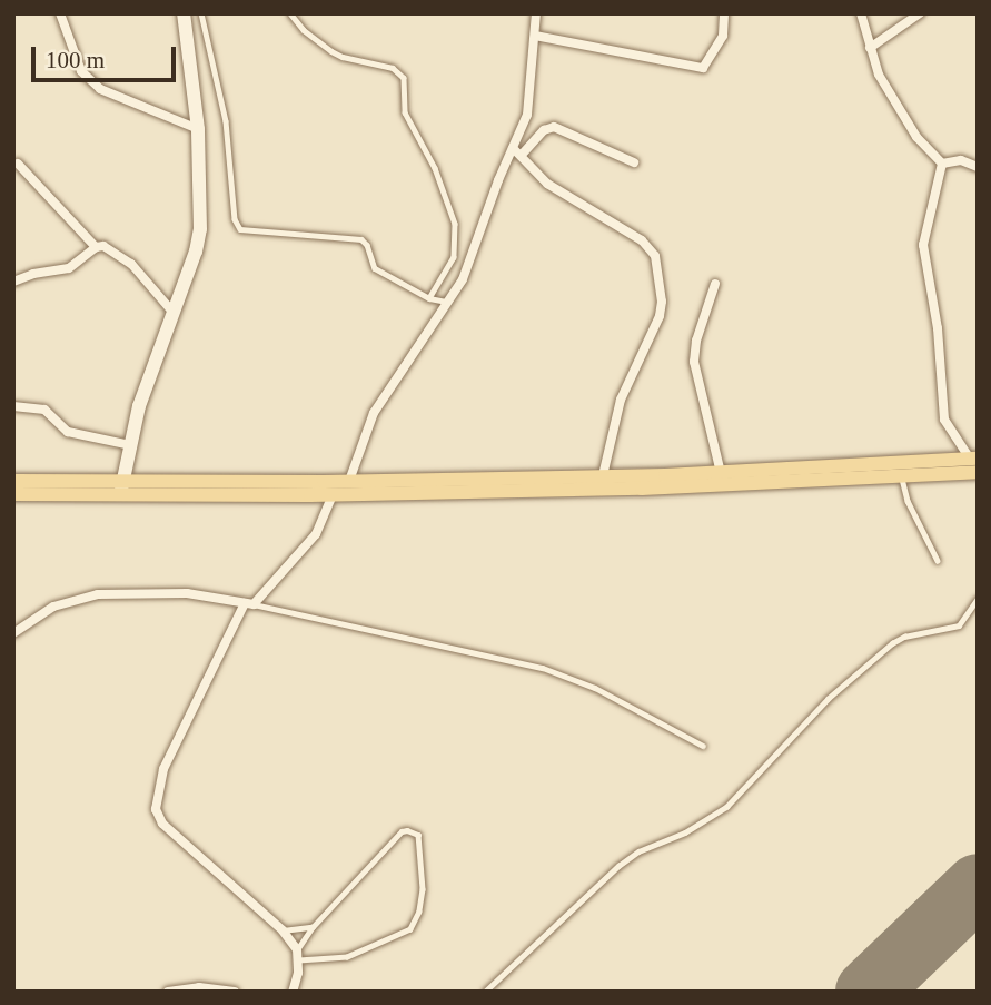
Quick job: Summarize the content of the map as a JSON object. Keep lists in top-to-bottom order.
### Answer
{
  "scale_bar": "100 m"
}
